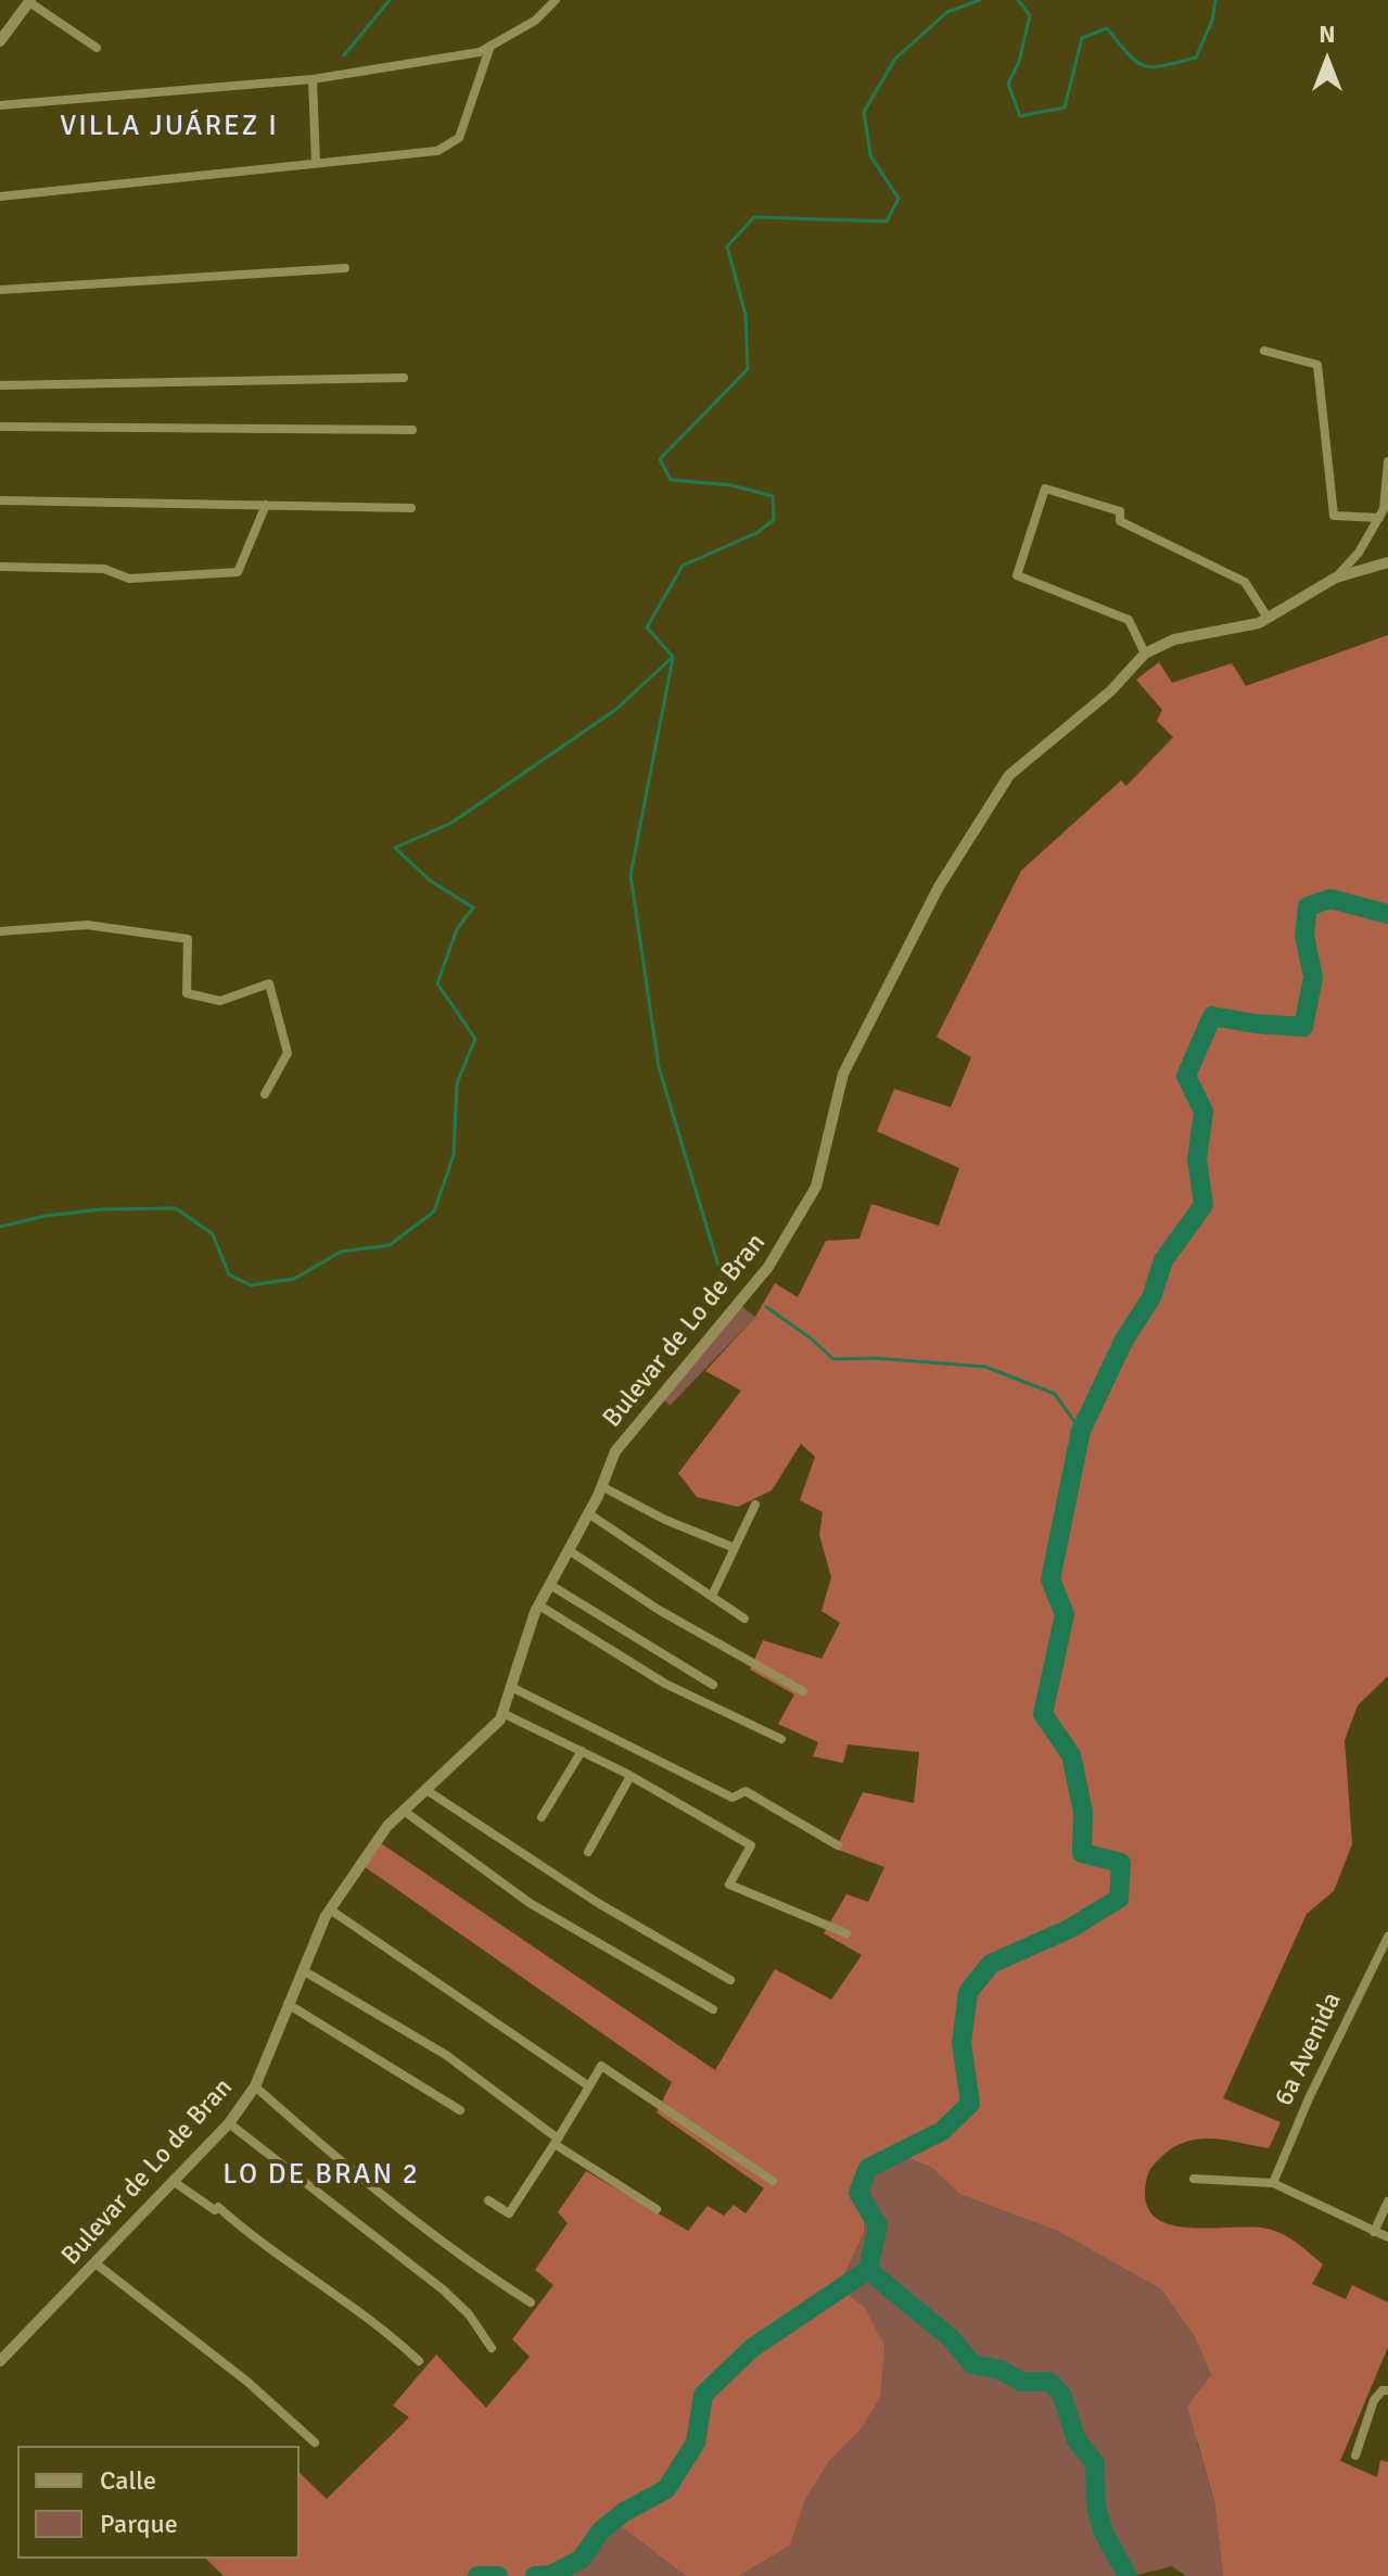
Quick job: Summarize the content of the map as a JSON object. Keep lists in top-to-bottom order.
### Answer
{
  "streets": {
    "street": ["Bulevar de Lo de Bran", "6a Avenida"]
  },
  "districts": ["VILLA JUÁREZ I", "LO DE BRAN 2"],
  "legend": ["Calle", "Parque"],
  "north": "top"
}
